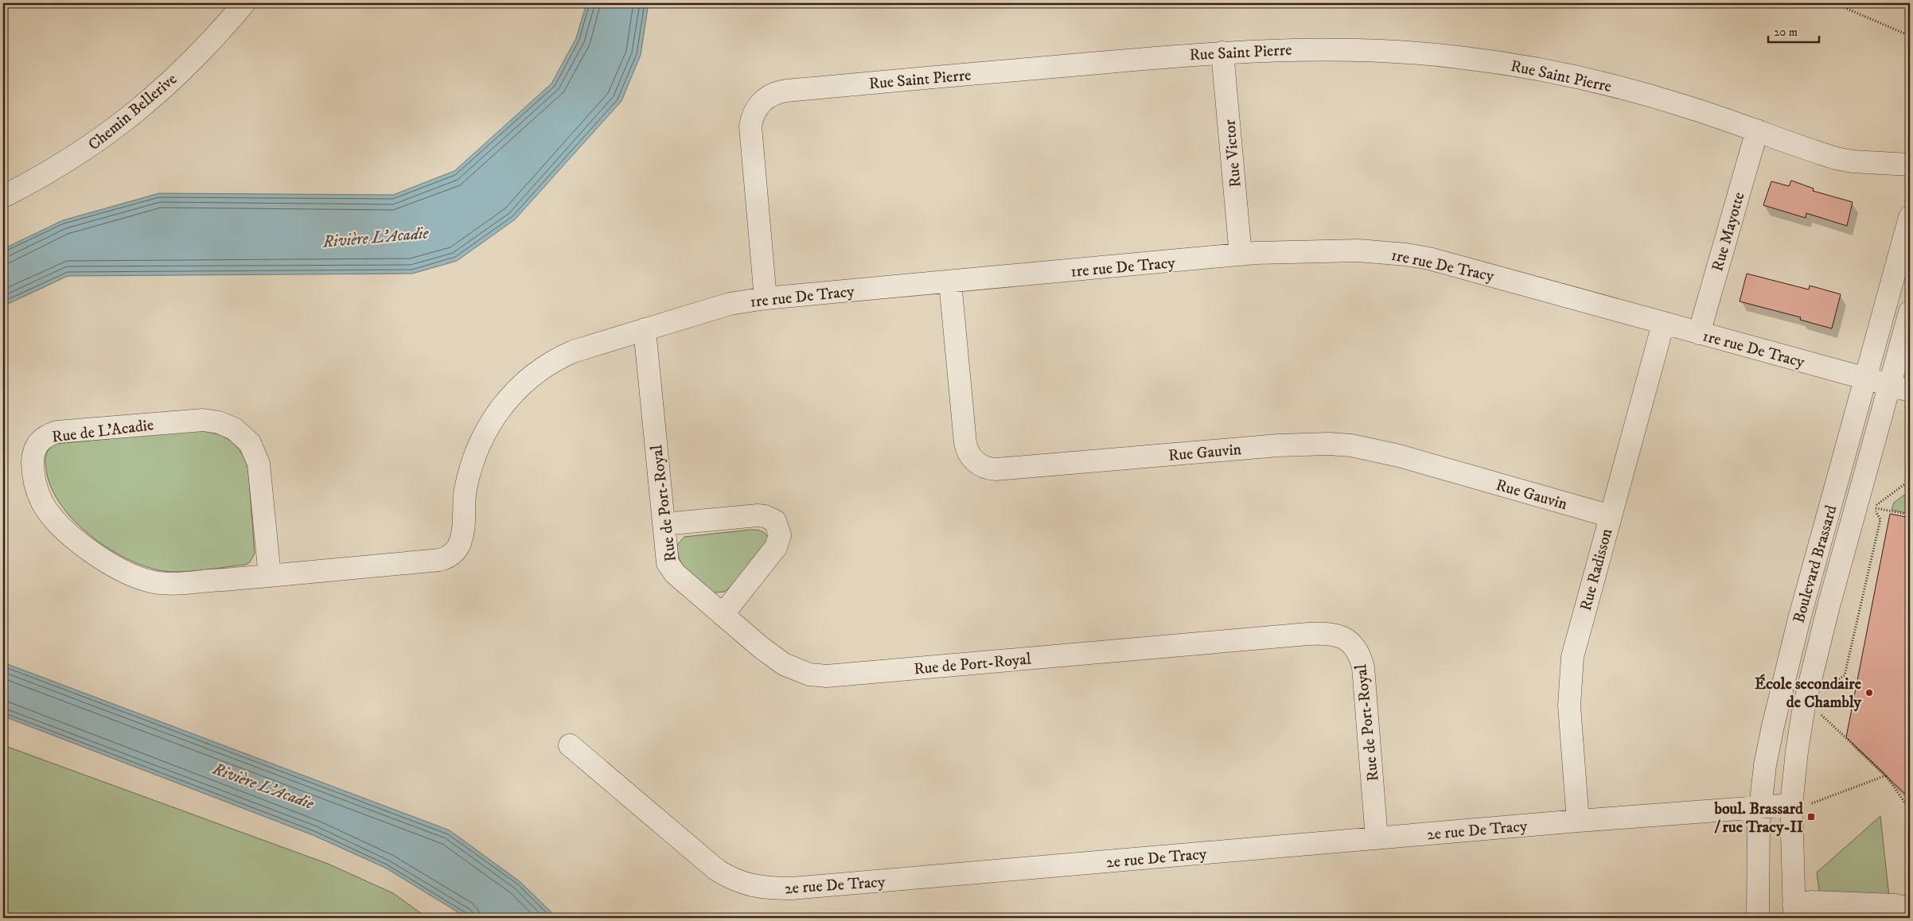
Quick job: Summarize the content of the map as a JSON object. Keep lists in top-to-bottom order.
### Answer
{
  "streets": {
    "street": [
      "Rue Saint Pierre",
      "Chemin Bellerive",
      "Rue Victor",
      "Rue Mayotte",
      "1re rue De Tracy",
      "Rue de L'Acadie",
      "Rue Gauvin",
      "Rue de Port-Royal",
      "Boulevard Brassard",
      "Rue Radisson",
      "2e rue De Tracy"
    ]
  },
  "crossings": [
    ["Rue Saint Pierre", "Rue Victor"],
    ["Rue Saint Pierre", "Rue Mayotte"],
    ["Rue Saint Pierre", "1re rue De Tracy"],
    ["Rue Victor", "1re rue De Tracy"],
    ["Rue Mayotte", "1re rue De Tracy"],
    ["1re rue De Tracy", "Rue de L'Acadie"],
    ["1re rue De Tracy", "Rue Gauvin"],
    ["1re rue De Tracy", "Rue de Port-Royal"],
    ["1re rue De Tracy", "Boulevard Brassard"],
    ["1re rue De Tracy", "Rue Radisson"],
    ["Rue Gauvin", "Rue Radisson"],
    ["Rue de Port-Royal", "2e rue De Tracy"],
    ["Boulevard Brassard", "2e rue De Tracy"],
    ["Rue Radisson", "2e rue De Tracy"]
  ],
  "water": ["Rivière L'Acadie"],
  "places": {
    "other": ["École secondaire de Chambly"],
    "transit": ["boul. Brassard / rue Tracy-II"]
  },
  "scale_bar": "20 m"
}
